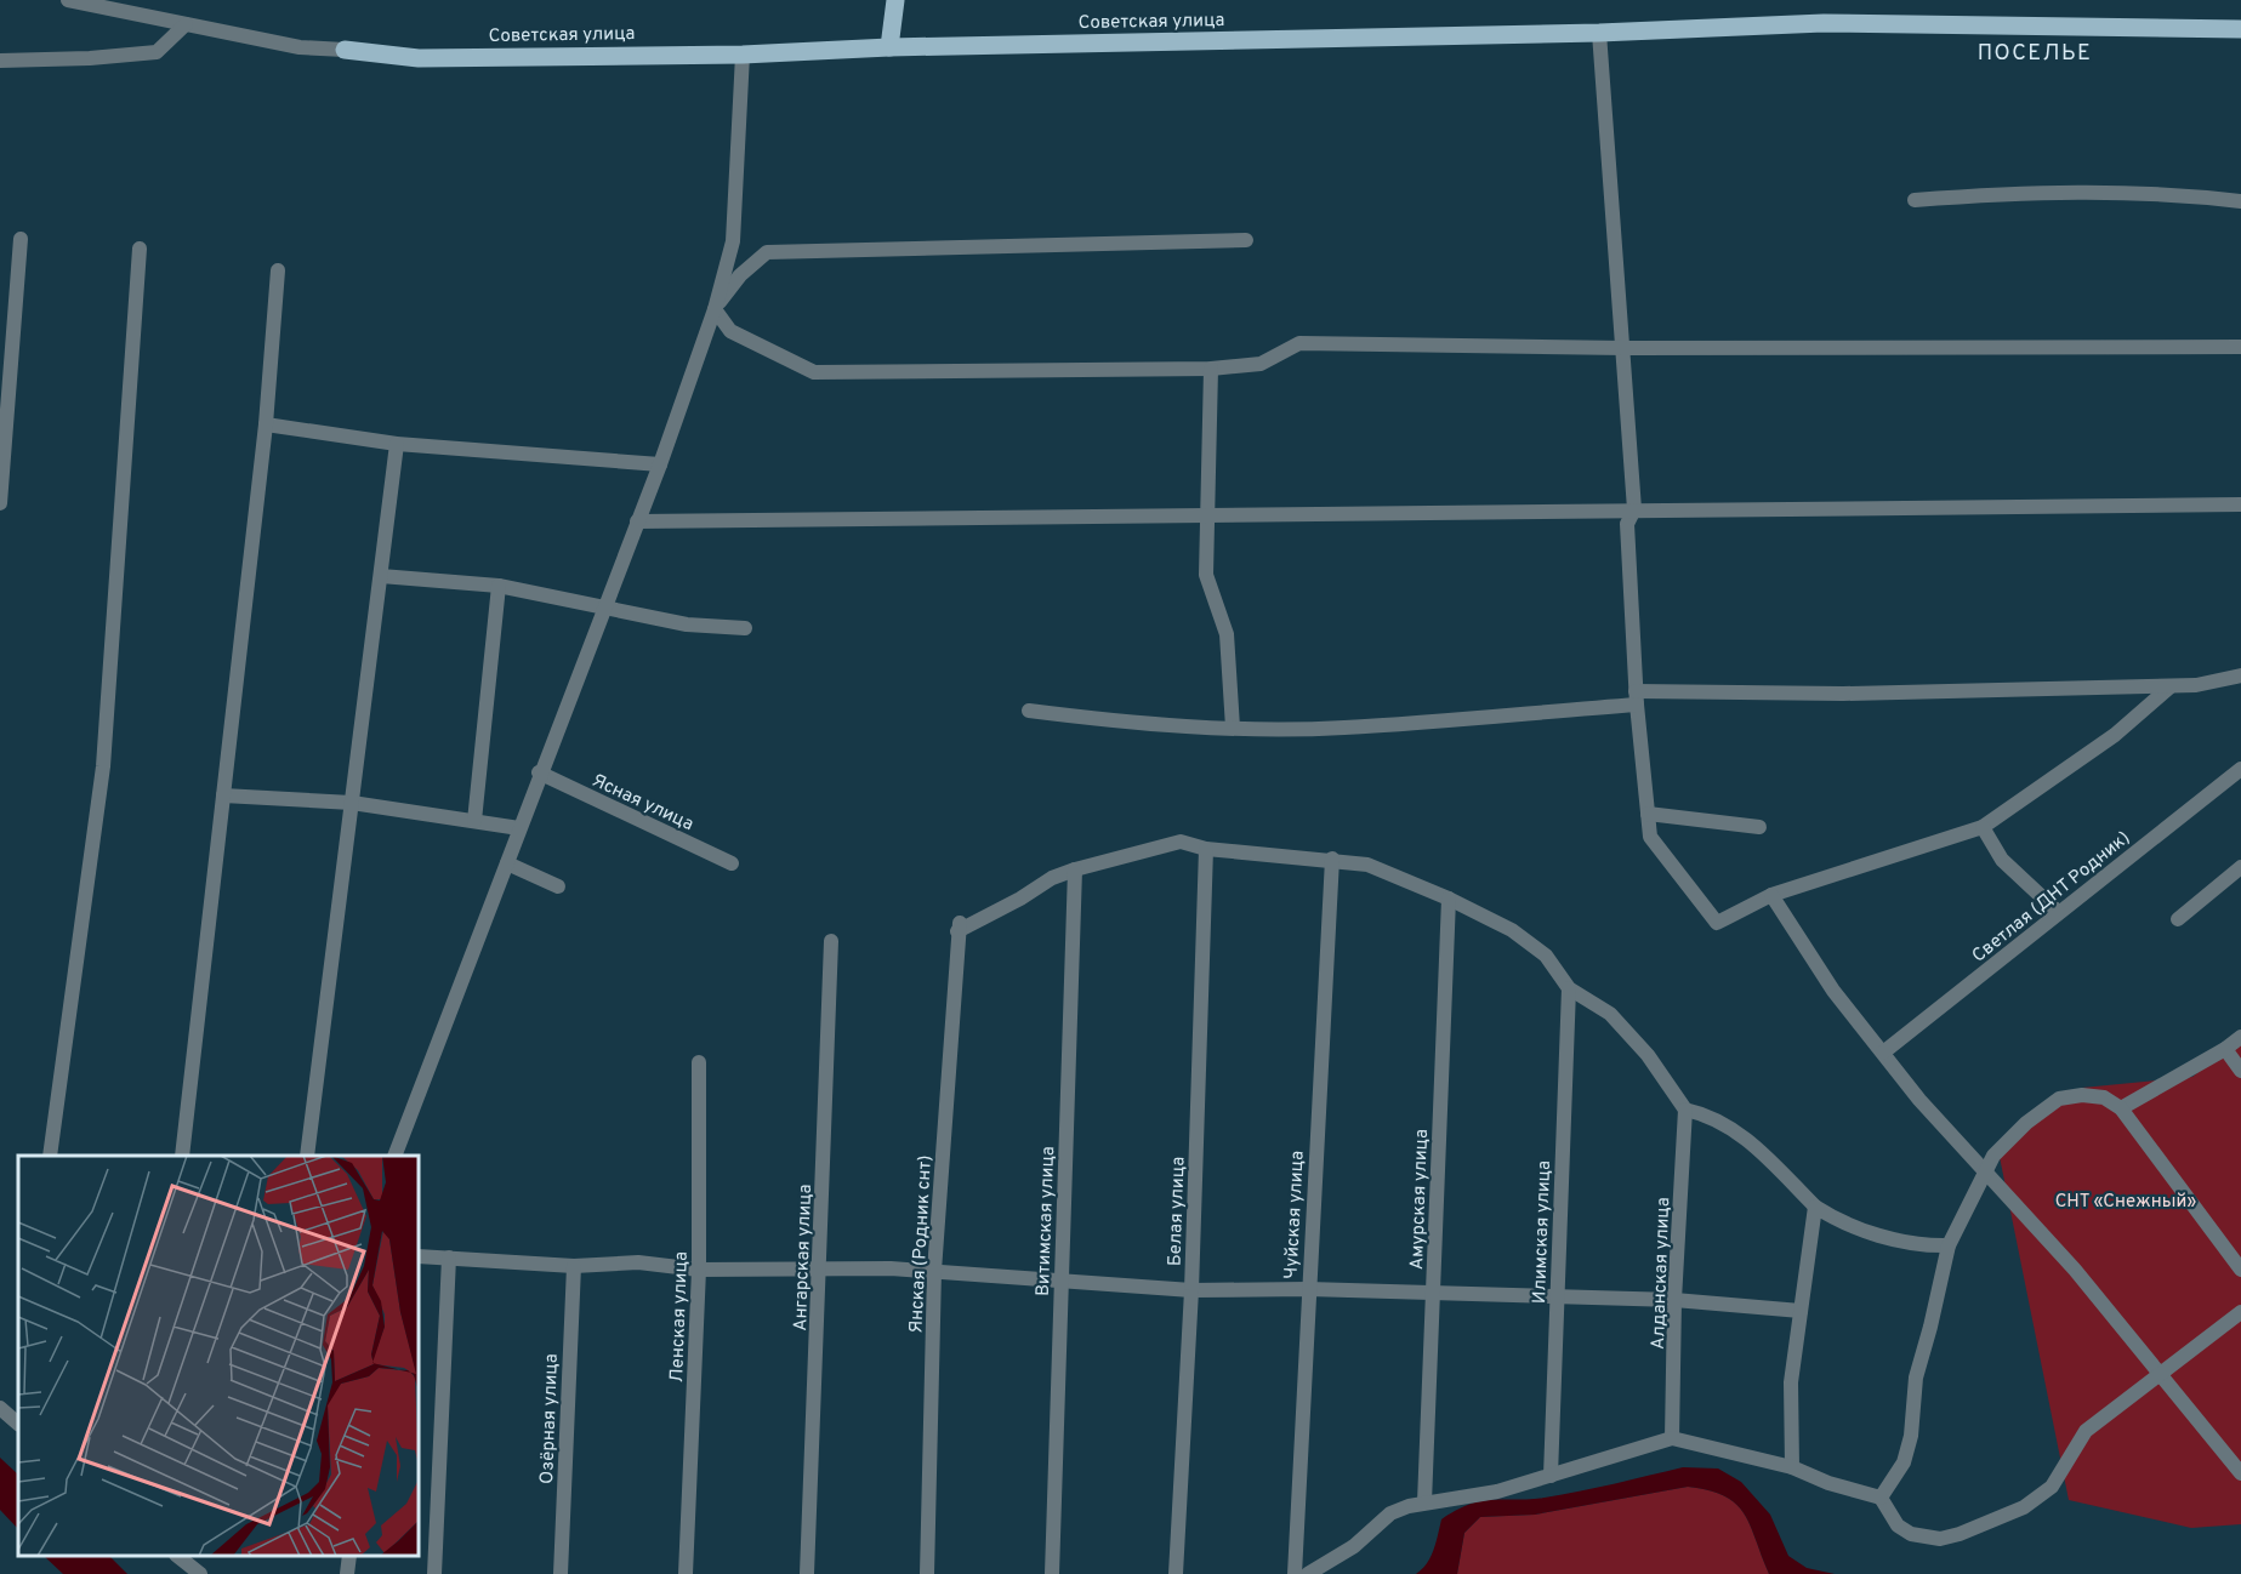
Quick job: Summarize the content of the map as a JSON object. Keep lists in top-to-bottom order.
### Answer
{
  "streets": {
    "main road": ["Советская улица"],
    "street": [
      "Ясная улица",
      "Светлая (ДНТ Родник)",
      "Амурская улица",
      "Белая улица",
      "Чуйская улица",
      "Витимская улица",
      "Илимская улица",
      "Янская (Родник снт)",
      "Ангарская улица",
      "Алданская улица",
      "Ленская улица",
      "Озёрная улица"
    ]
  },
  "crossings": [
    ["Витимская улица", "Янская (Родник снт)"]
  ],
  "districts": ["ПОСЕЛЬЕ"],
  "parks": ["СНТ «Снежный»"]
}
